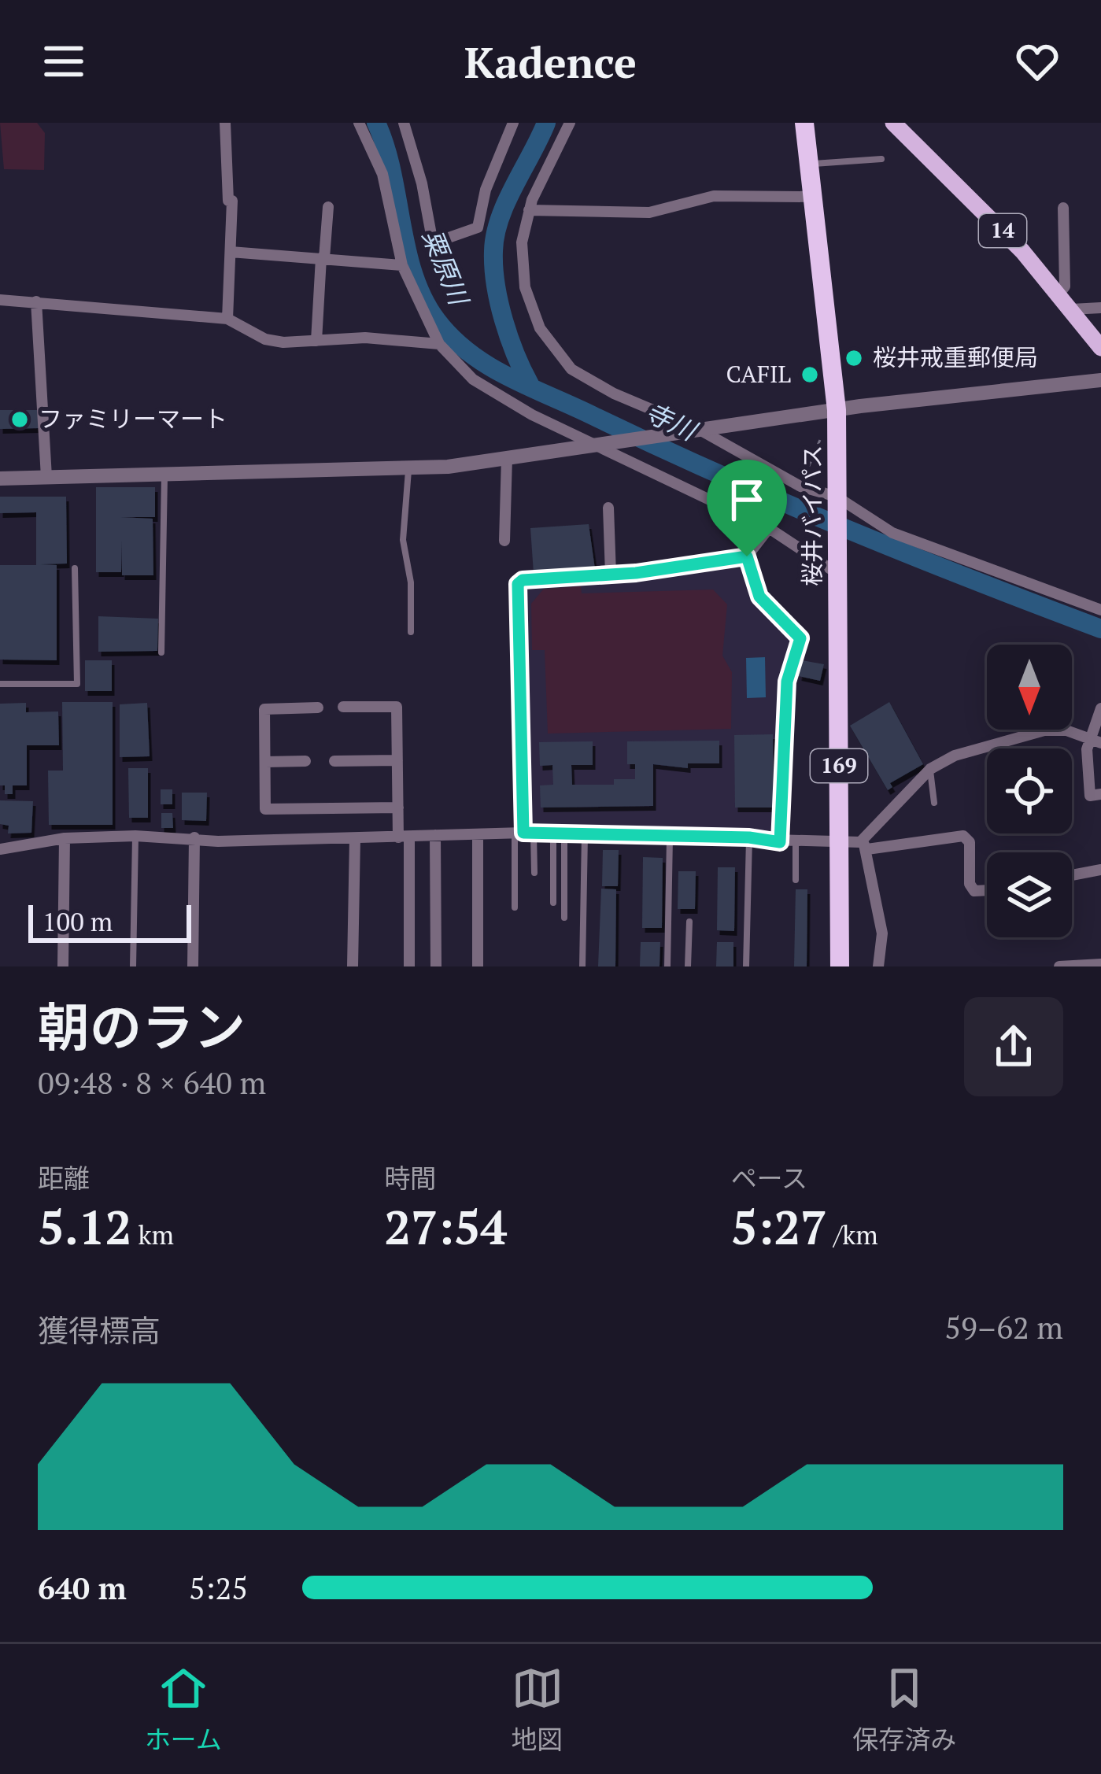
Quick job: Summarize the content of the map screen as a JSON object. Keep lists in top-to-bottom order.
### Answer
{
  "streets": {
    "highway": ["桜井バイパス", "169"],
    "main road": ["14"]
  },
  "water": ["粟原川", "寺川"],
  "places": ["桜井戒重郵便局", "CAFIL", "ファミリーマート"],
  "scale_bar": "100 m",
  "north": "bottom",
  "page": {
    "header": "Kadence",
    "scale": "100 m",
    "heading": ["朝のラン", "09:48 · 8 × 640 m"],
    "stats": [
      ["距離", "5.12 km"],
      ["時間", "27:54"],
      ["ペース", "5:27 /km"]
    ],
    "chart": ["獲得標高", "59–62 m"],
    "list": [
      {
        "name": "640 m",
        "note": "5:25"
      }
    ],
    "tabs": ["ホーム", "地図", "保存済み"]
  }
}
